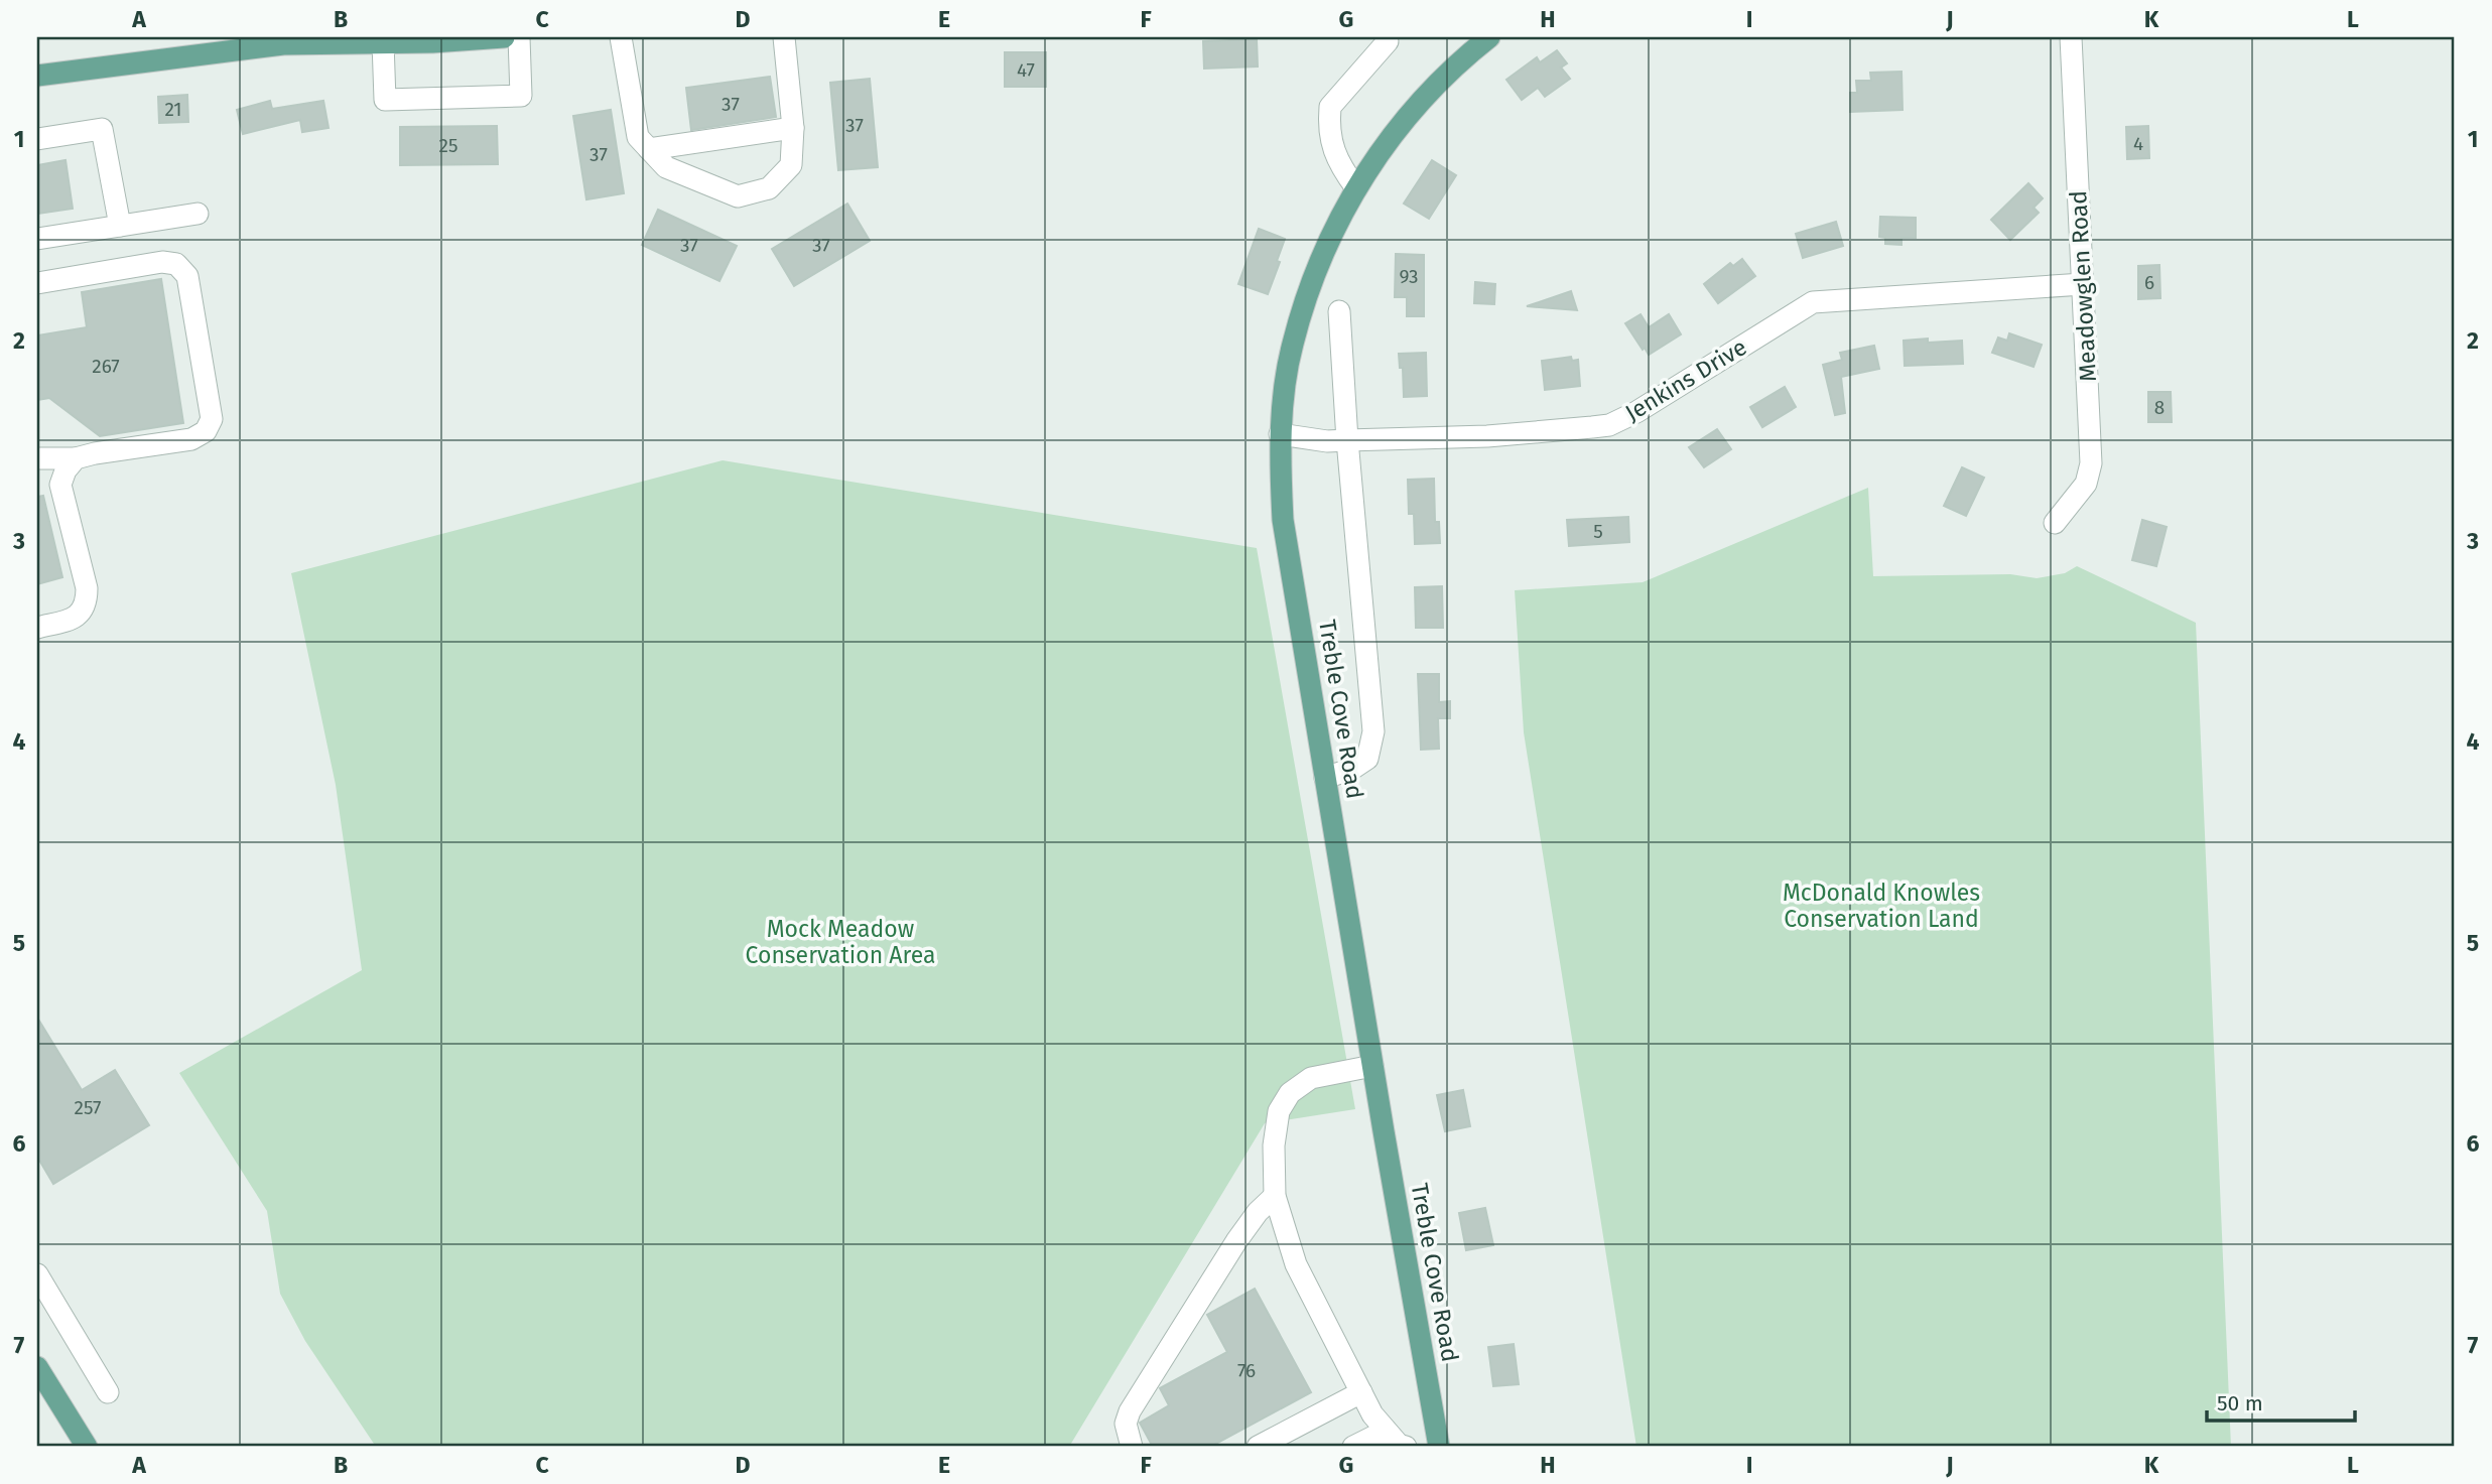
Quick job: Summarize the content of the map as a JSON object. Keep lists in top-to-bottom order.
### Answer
{
  "streets": {
    "main road": ["Treble Cove Road"],
    "street": ["Meadowglen Road", "Jenkins Drive"]
  },
  "crossings": [
    ["Meadowglen Road", "Jenkins Drive"],
    ["Jenkins Drive", "Treble Cove Road"]
  ],
  "parks": ["McDonald Knowles Conservation Land", "Mock Meadow Conservation Area"],
  "house_numbers": [
    "47",
    "37",
    "21",
    "37",
    "4",
    "25",
    "37",
    "37",
    "37",
    "93",
    "6",
    "267",
    "8",
    "5",
    "257",
    "76"
  ],
  "scale_bar": "50 m",
  "grid": {
    "columns": [
      "A",
      "B",
      "C",
      "D",
      "E",
      "F",
      "G",
      "H",
      "I",
      "J",
      "K",
      "L"
    ],
    "rows": [
      "1",
      "2",
      "3",
      "4",
      "5",
      "6",
      "7"
    ]
  }
}
